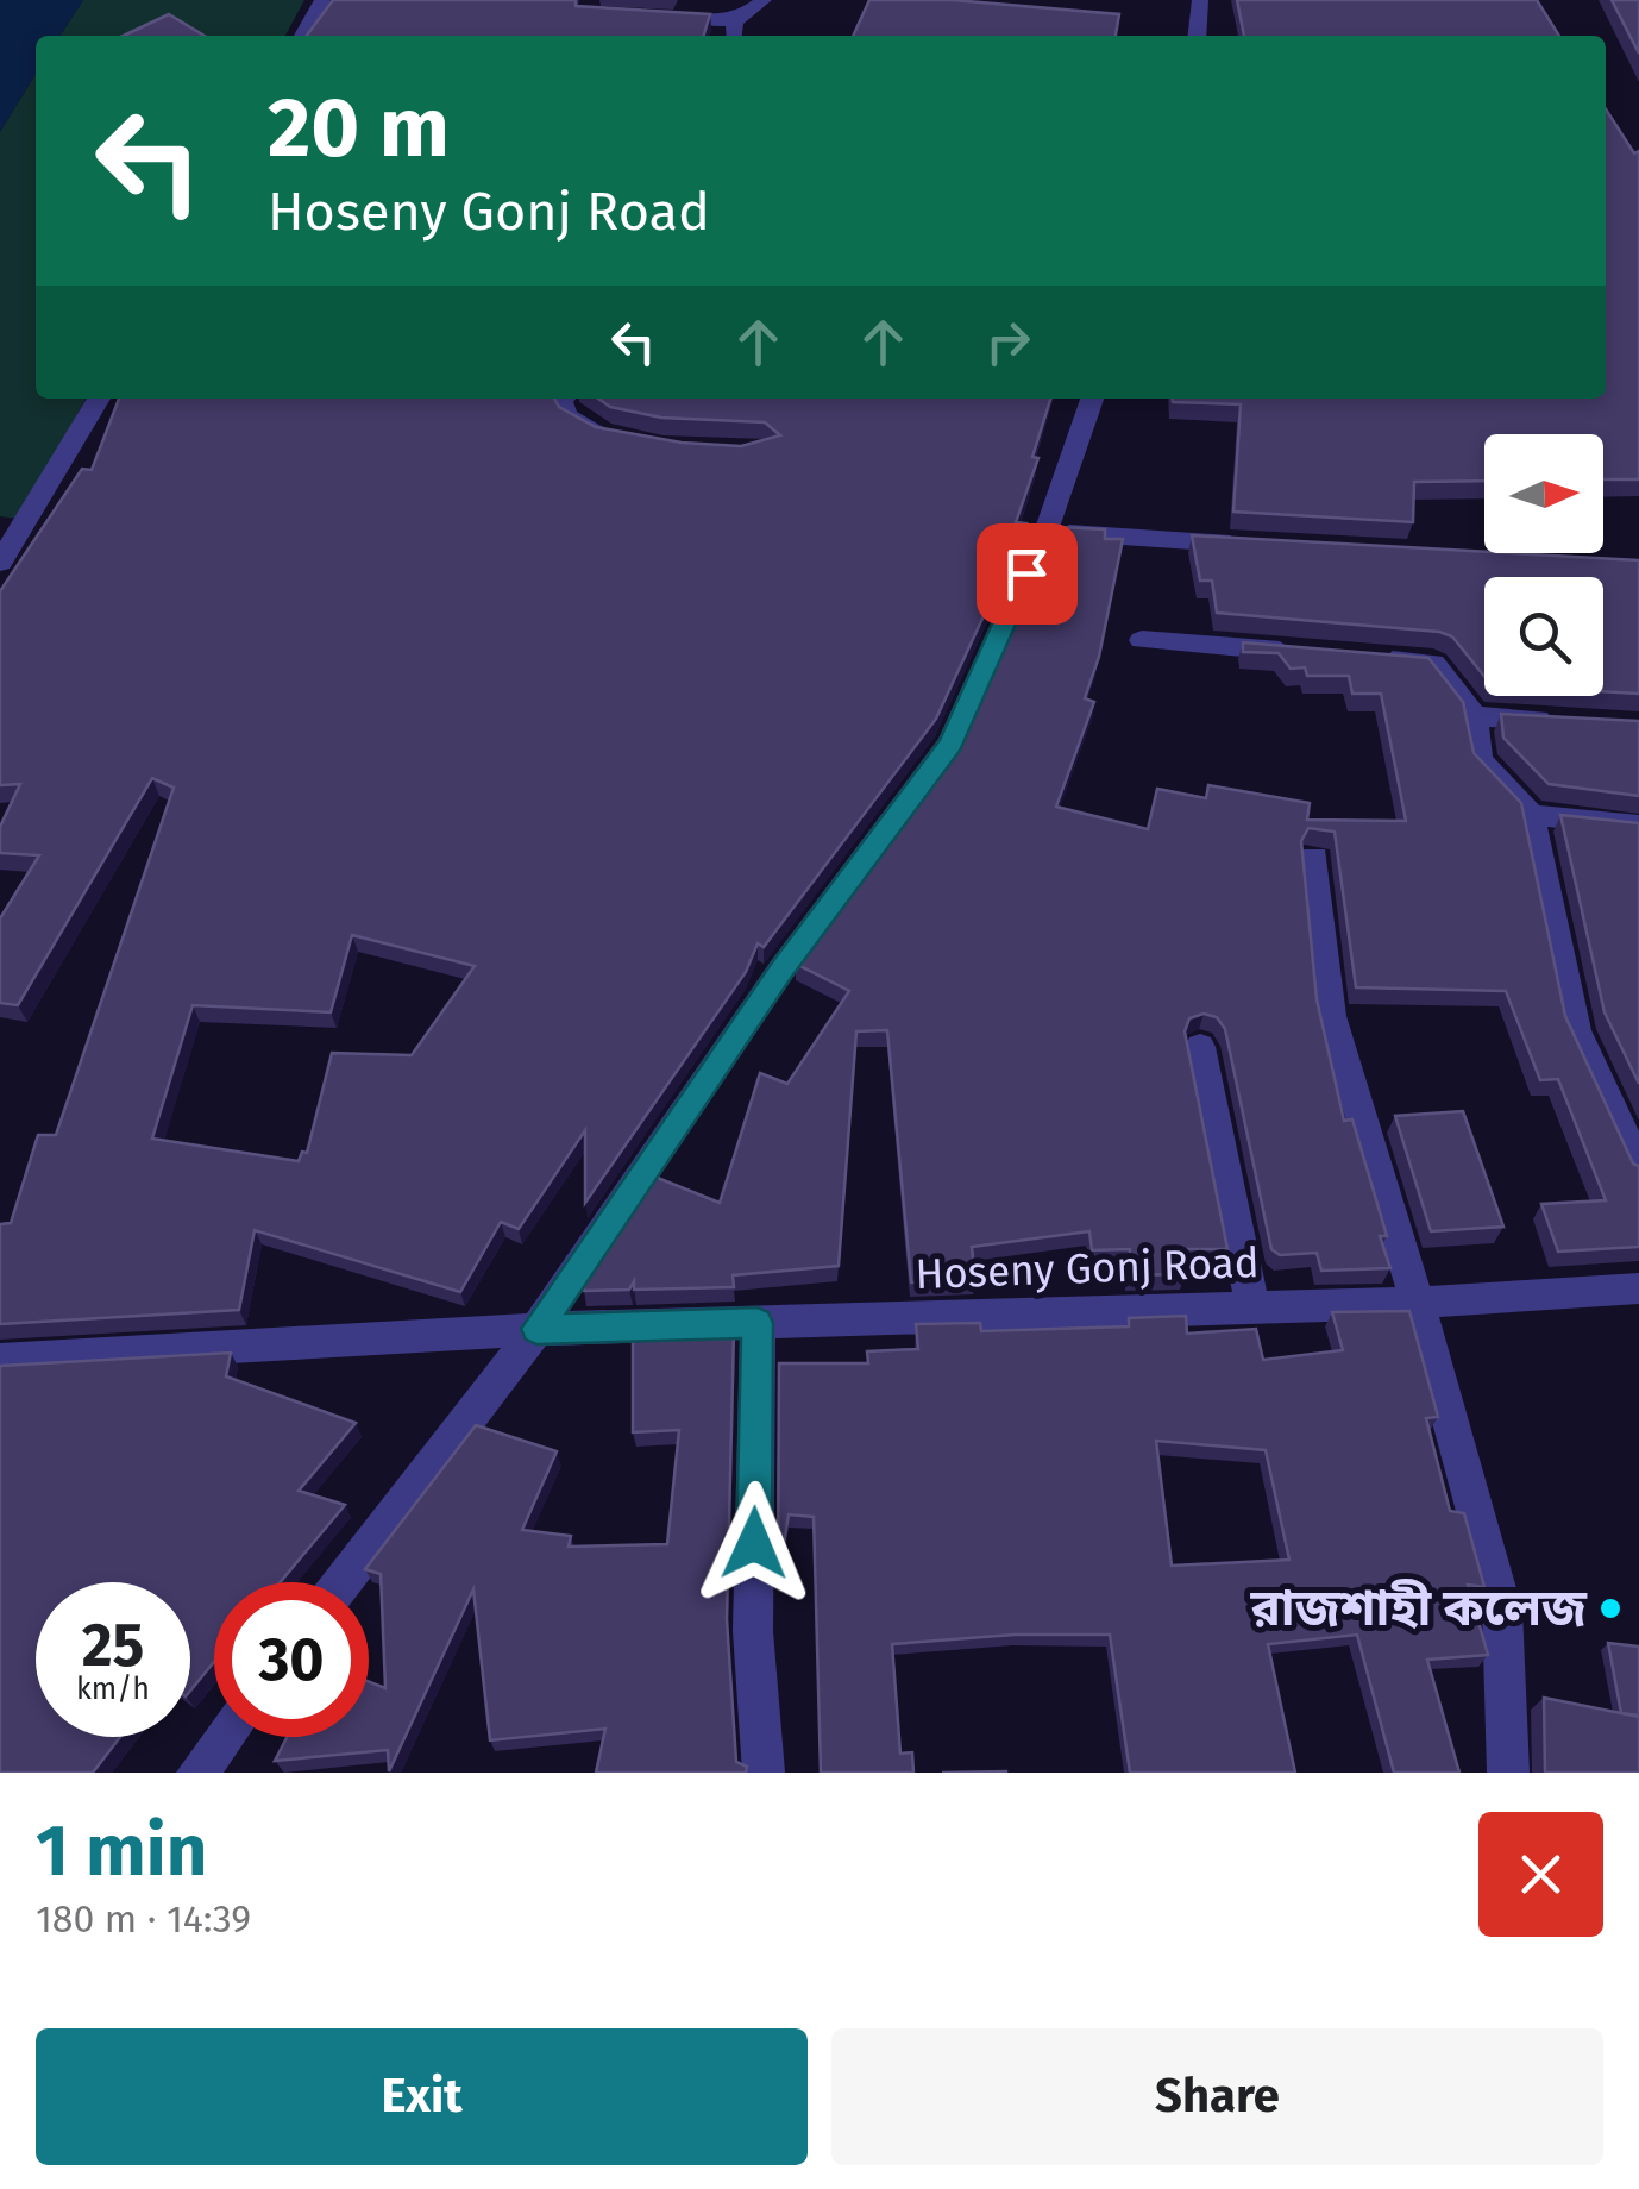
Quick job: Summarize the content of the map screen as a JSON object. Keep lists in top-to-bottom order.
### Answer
{
  "streets": {
    "street": ["Hoseny Gonj Road"]
  },
  "places": ["রাজশাহী কলেজ"],
  "north": "right",
  "page": {
    "turn": ["20 m", "Hoseny Gonj Road"],
    "speed": "25 km/h",
    "limit": "30",
    "heading": ["1 min", "180 m · 14:39"],
    "buttons": ["Exit", "Share"]
  }
}
